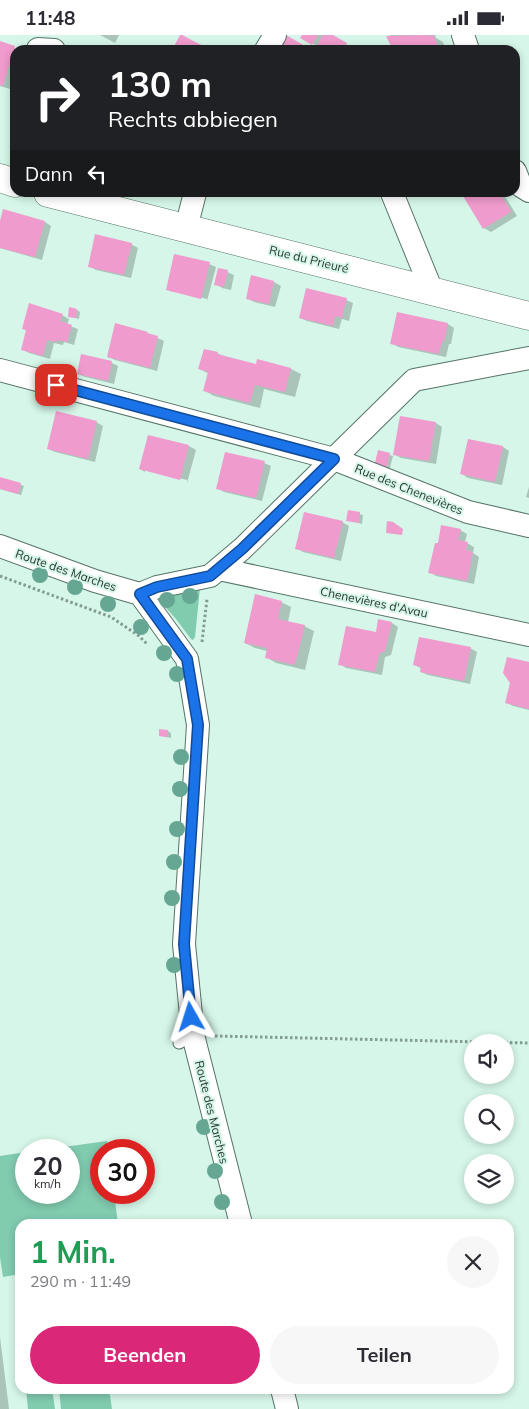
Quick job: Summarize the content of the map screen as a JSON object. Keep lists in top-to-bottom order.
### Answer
{
  "streets": {
    "main road": ["Rue du Prieuré"],
    "street": ["Rue des Chenevières", "Route des Marches", "Chenevières d'Avau"]
  },
  "page": {
    "status": "11:48",
    "turn": ["130 m", "Rechts abbiegen"],
    "then": "Dann",
    "speed": "20 km/h",
    "limit": "30",
    "heading": ["1 Min.", "290 m · 11:49"],
    "buttons": ["Beenden", "Teilen"]
  }
}
